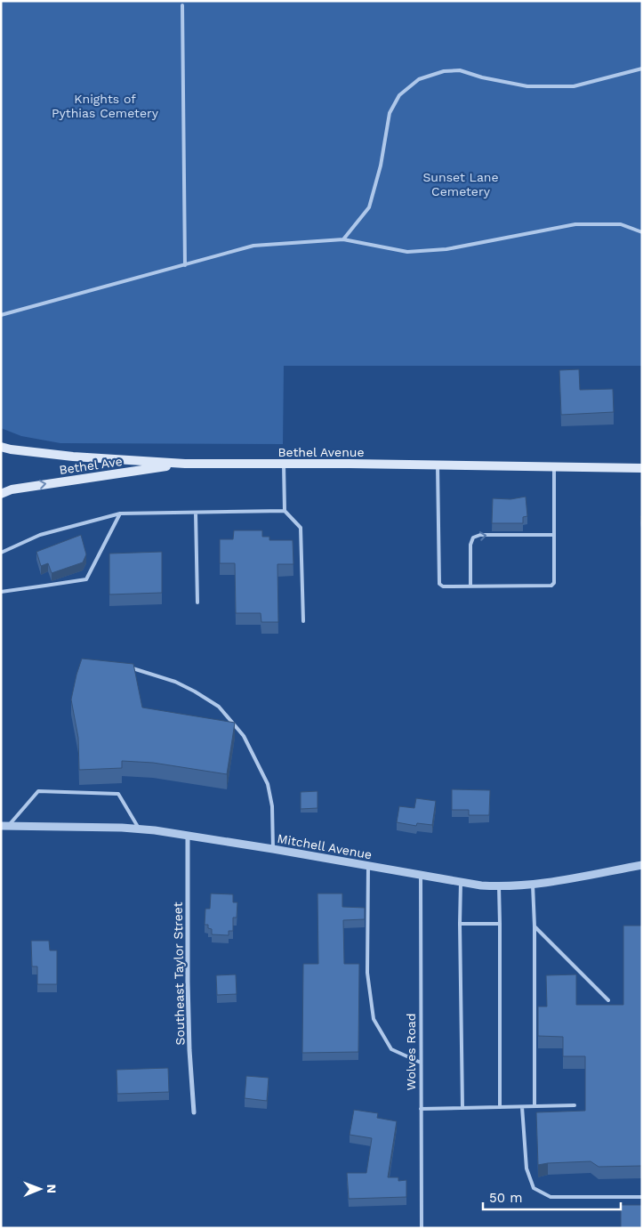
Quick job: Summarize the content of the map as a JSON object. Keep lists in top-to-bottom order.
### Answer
{
  "streets": {
    "main road": ["Bethel Avenue", "Bethel Ave"],
    "street": ["Mitchell Avenue", "Southeast Taylor Street"],
    "lane": ["Wolves Road"]
  },
  "crossings": [
    ["Bethel Avenue", "Bethel Ave"],
    ["Mitchell Avenue", "Southeast Taylor Street"],
    ["Mitchell Avenue", "Wolves Road"]
  ],
  "one_way": ["Bethel Ave"],
  "parks": ["Knights of Pythias Cemetery", "Sunset Lane Cemetery"],
  "scale_bar": "50 m",
  "north": "right"
}
